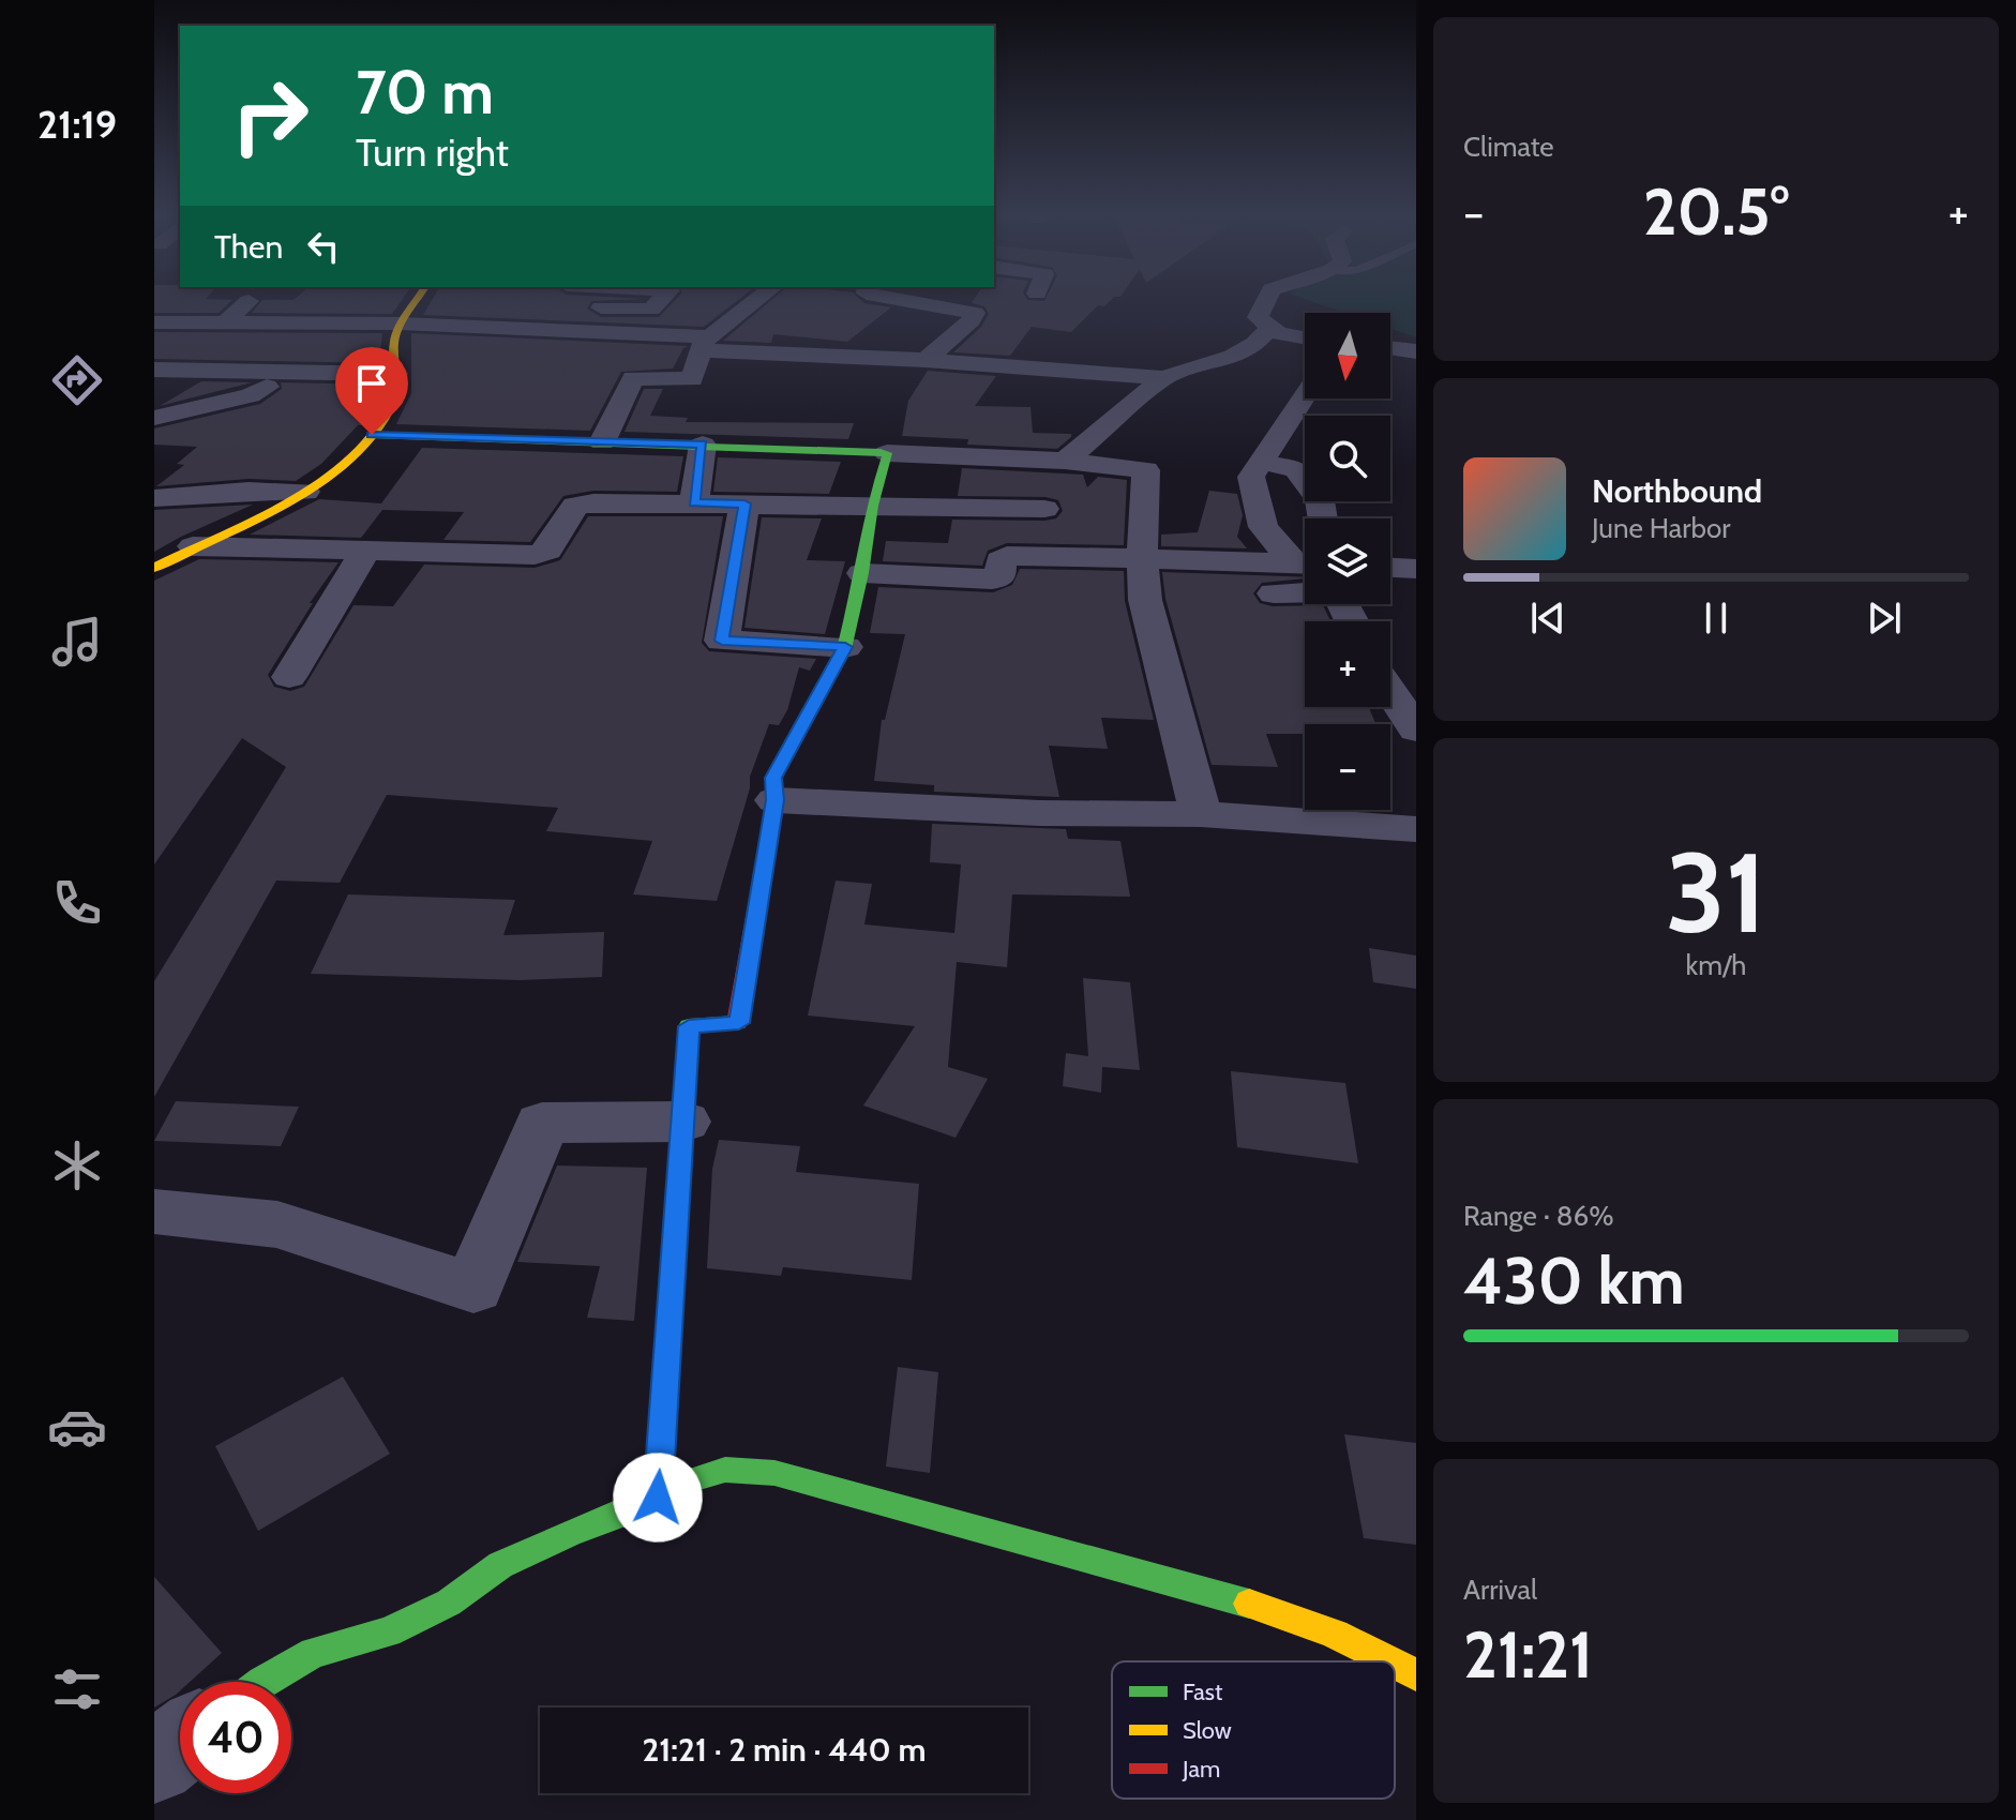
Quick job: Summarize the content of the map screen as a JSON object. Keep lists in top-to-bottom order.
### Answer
{
  "legend": ["Fast", "Slow", "Jam"],
  "north": "bottom",
  "page": {
    "tabs": "21:19",
    "tile": [
      "Climate",
      ["31", "km/h"],
      ["Range · 86%", "430 km"],
      ["Arrival", "21:21"]
    ],
    "turn": ["70 m", "Turn right"],
    "heat": ["−", "20.5°", "+"],
    "then": "Then",
    "map_buttons": ["+", "−"],
    "song": ["Northbound", "June Harbor"],
    "limit": "40",
    "trip": "21:21 · 2 min · 440 m"
  }
}
